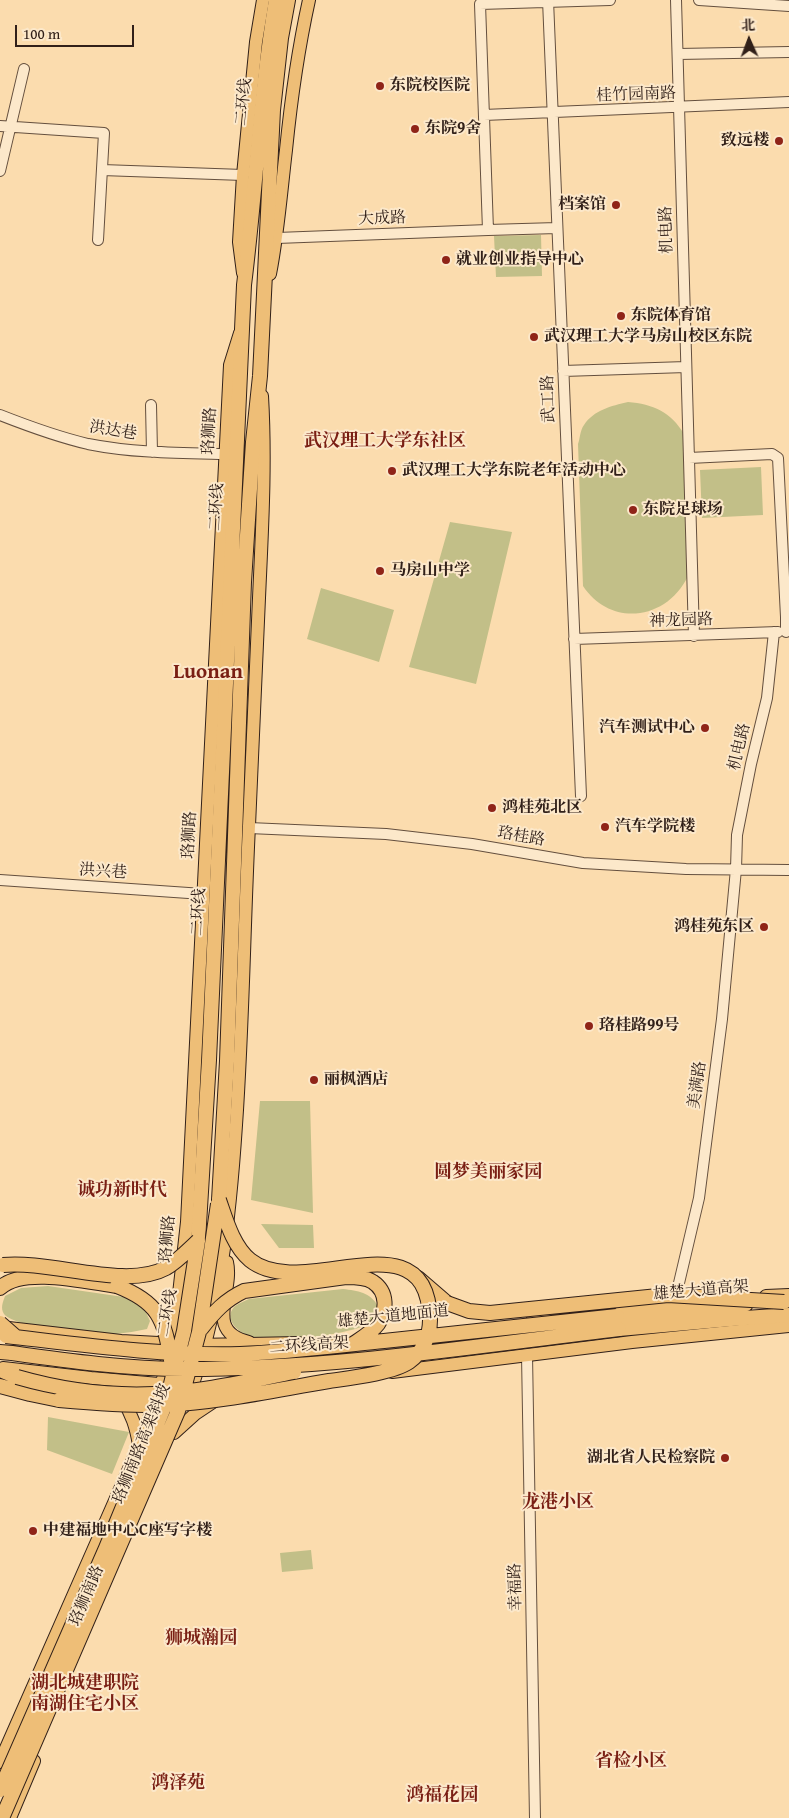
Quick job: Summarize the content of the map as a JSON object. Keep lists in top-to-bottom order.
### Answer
{
  "streets": {
    "highway": [
      "二环线",
      "雄楚大道高架",
      "二环线高架",
      "珞狮南路高架斜坡"
    ],
    "main road": ["珞狮路", "雄楚大道地面道", "珞狮南路"],
    "street": [
      "桂竹园南路",
      "大成路",
      "机电路",
      "武工路",
      "洪达巷",
      "神龙园路",
      "珞桂路",
      "洪兴巷",
      "美满路",
      "幸福路"
    ]
  },
  "crossings": [
    ["桂竹园南路", "机电路"],
    ["桂竹园南路", "武工路"],
    ["二环线", "珞狮路"],
    ["二环线", "珞狮南路高架斜坡"],
    ["二环线", "珞狮南路"],
    ["大成路", "武工路"],
    ["机电路", "神龙园路"],
    ["机电路", "珞桂路"],
    ["机电路", "美满路"],
    ["武工路", "神龙园路"],
    ["洪达巷", "珞狮路"],
    ["珞狮路", "洪兴巷"],
    ["珞狮路", "雄楚大道地面道"],
    ["珞狮路", "珞狮南路"],
    ["珞桂路", "美满路"],
    ["美满路", "雄楚大道地面道"],
    ["雄楚大道高架", "雄楚大道地面道"],
    ["雄楚大道高架", "二环线高架"],
    ["雄楚大道地面道", "珞狮南路"]
  ],
  "districts": [
    "武汉理工大学东社区",
    "Luonan",
    "圆梦美丽家园",
    "诚功新时代",
    "龙港小区",
    "狮城瀚园",
    "湖北城建职院 南湖住宅小区",
    "省检小区",
    "鸿泽苑",
    "鸿福花园"
  ],
  "places": [
    "东院校医院",
    "东院9舍",
    "致远楼",
    "档案馆",
    "就业创业指导中心",
    "东院体育馆",
    "武汉理工大学马房山校区东院",
    "武汉理工大学东院老年活动中心",
    "东院足球场",
    "马房山中学",
    "汽车测试中心",
    "鸿桂苑北区",
    "汽车学院楼",
    "鸿桂苑东区",
    "珞桂路99号",
    "丽枫酒店",
    "湖北省人民检察院",
    "中建福地中心C座写字楼"
  ],
  "scale_bar": "100 m",
  "north": "top"
}
